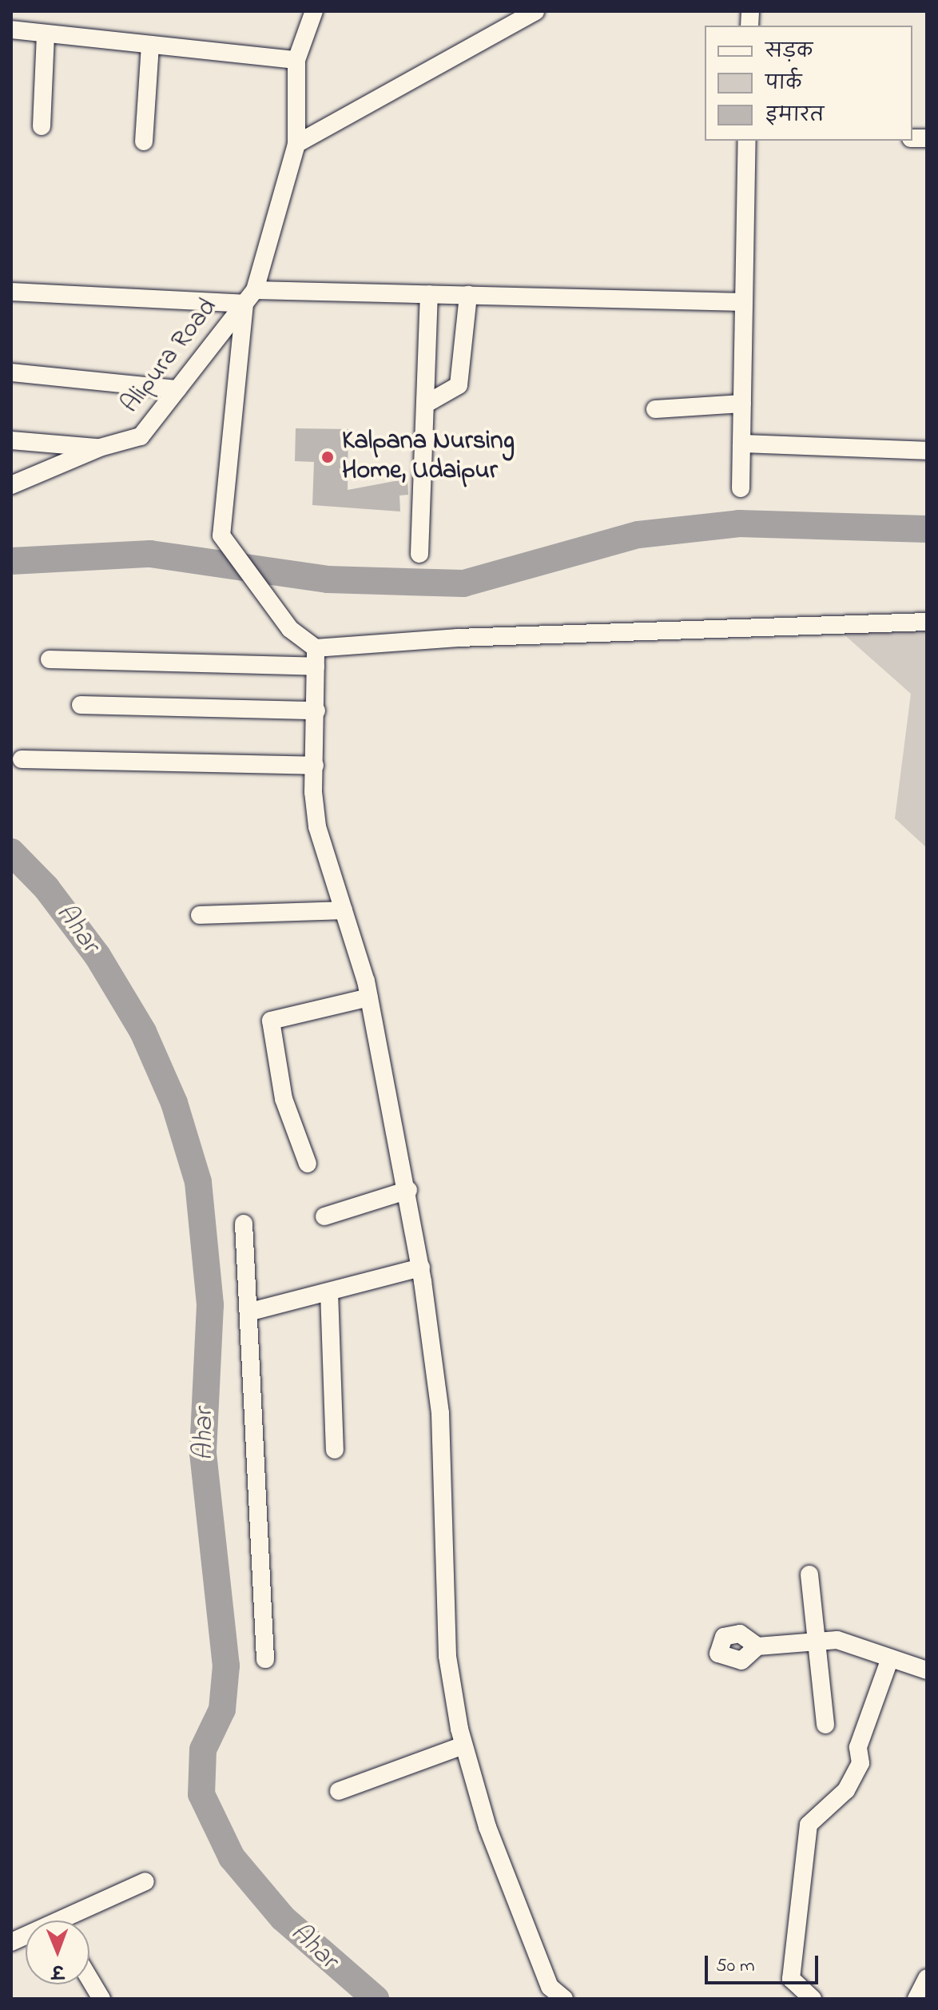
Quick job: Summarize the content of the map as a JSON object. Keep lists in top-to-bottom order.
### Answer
{
  "streets": {
    "street": ["Alipura Road"]
  },
  "water": ["Ahar"],
  "places": ["Kalpana Nursing Home, Udaipur"],
  "legend": ["सड़क", "पार्क", "इमारत"],
  "scale_bar": "50 m",
  "north": "bottom"
}
